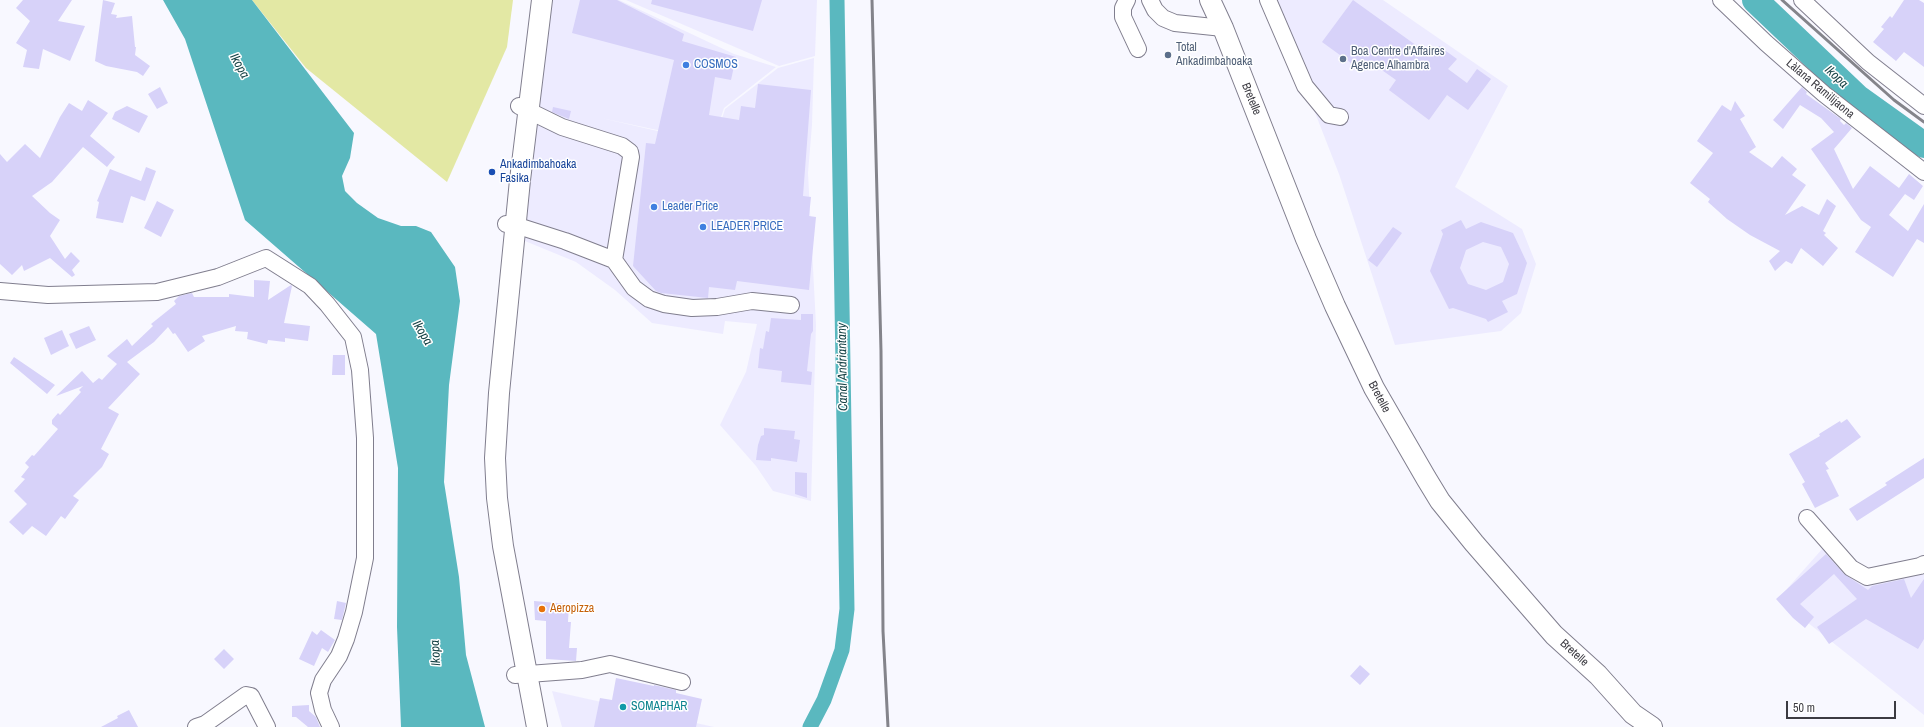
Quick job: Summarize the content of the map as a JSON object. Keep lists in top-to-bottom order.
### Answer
{
  "streets": {
    "main road": ["Bretelle"],
    "street": ["Làlana Ramilijaona"]
  },
  "water": ["Ikopa", "Canal Andriantany"],
  "places": [
    "Total Ankadimbahoaka",
    "Boa Centre d'Affaires Agence Alhambra",
    "COSMOS",
    "Ankadimbahoaka Fasika",
    "Leader Price",
    "LEADER PRICE",
    "Aeropizza",
    "SOMAPHAR"
  ],
  "scale_bar": "50 m"
}
